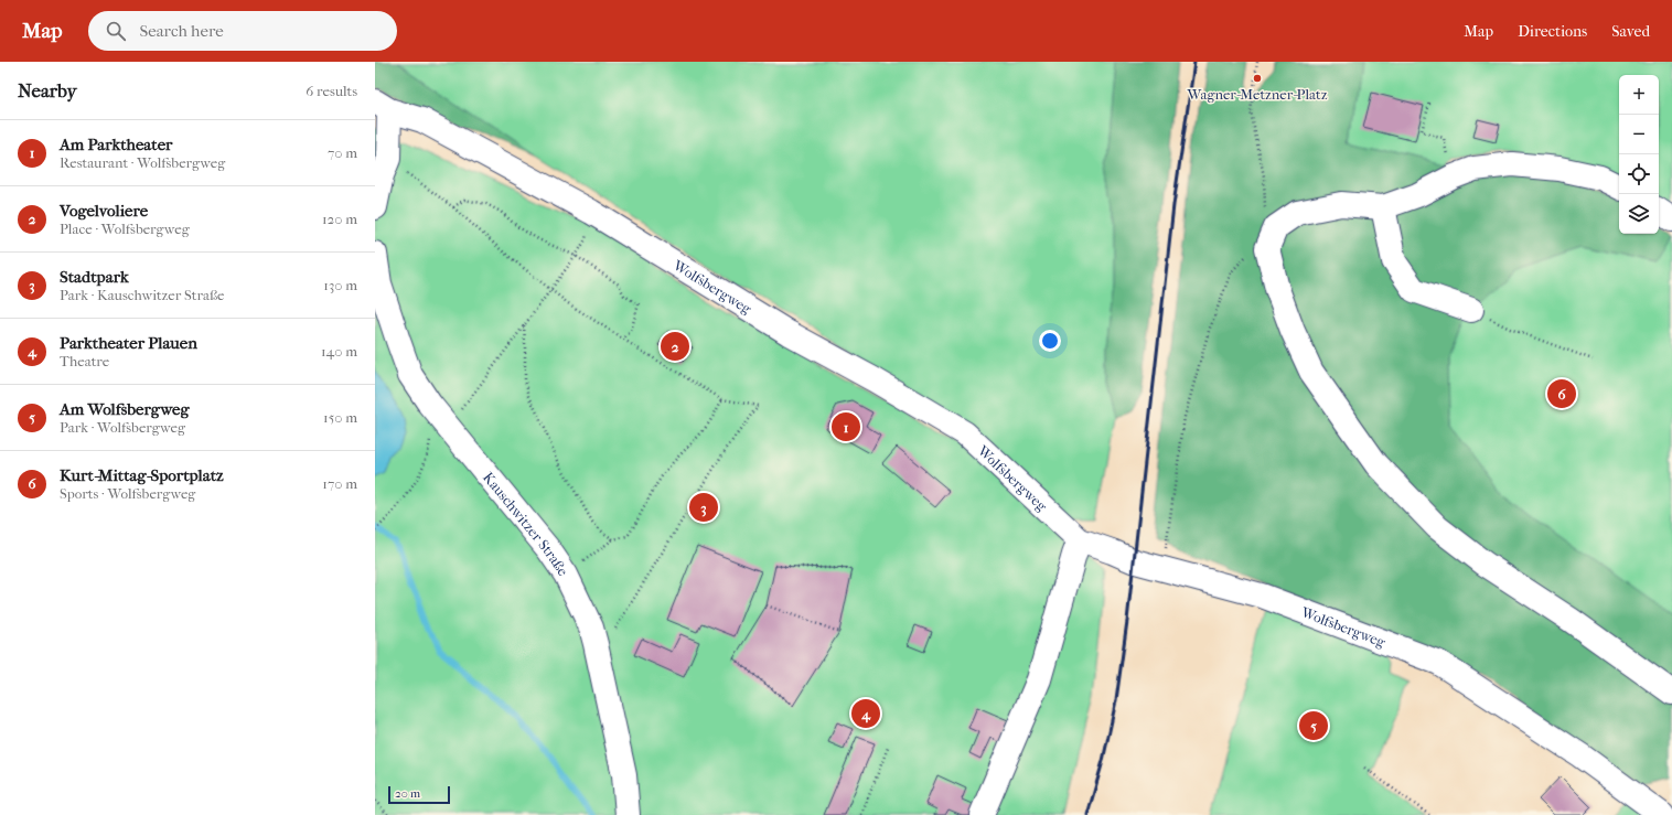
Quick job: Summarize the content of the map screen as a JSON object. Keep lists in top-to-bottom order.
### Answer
{
  "streets": {
    "street": ["Wolfsbergweg", "Kauschwitzer Straße"]
  },
  "places": ["Wagner-Metzner-Platz"],
  "scale_bar": "20 m",
  "page": {
    "header": "Map",
    "search": "Search here",
    "nav": ["Map", "Directions", "Saved"],
    "heading": ["Nearby", "6 results"],
    "map_buttons": ["+", "−"],
    "list": [
      {
        "mark": "1",
        "name": "Am Parktheater",
        "note": "Restaurant · Wolfsbergweg",
        "value": "70 m"
      },
      {
        "mark": "2",
        "name": "Vogelvoliere",
        "note": "Place · Wolfsbergweg",
        "value": "120 m"
      },
      {
        "mark": "3",
        "name": "Stadtpark",
        "note": "Park · Kauschwitzer Straße",
        "value": "130 m"
      },
      {
        "mark": "4",
        "name": "Parktheater Plauen",
        "note": "Theatre",
        "value": "140 m"
      },
      {
        "mark": "5",
        "name": "Am Wolfsbergweg",
        "note": "Park · Wolfsbergweg",
        "value": "150 m"
      },
      {
        "mark": "6",
        "name": "Kurt-Mittag-Sportplatz",
        "note": "Sports · Wolfsbergweg",
        "value": "170 m"
      }
    ],
    "pins": [
      "2",
      "6",
      "1",
      "3",
      "4",
      "5"
    ],
    "scale": "20 m"
  }
}
